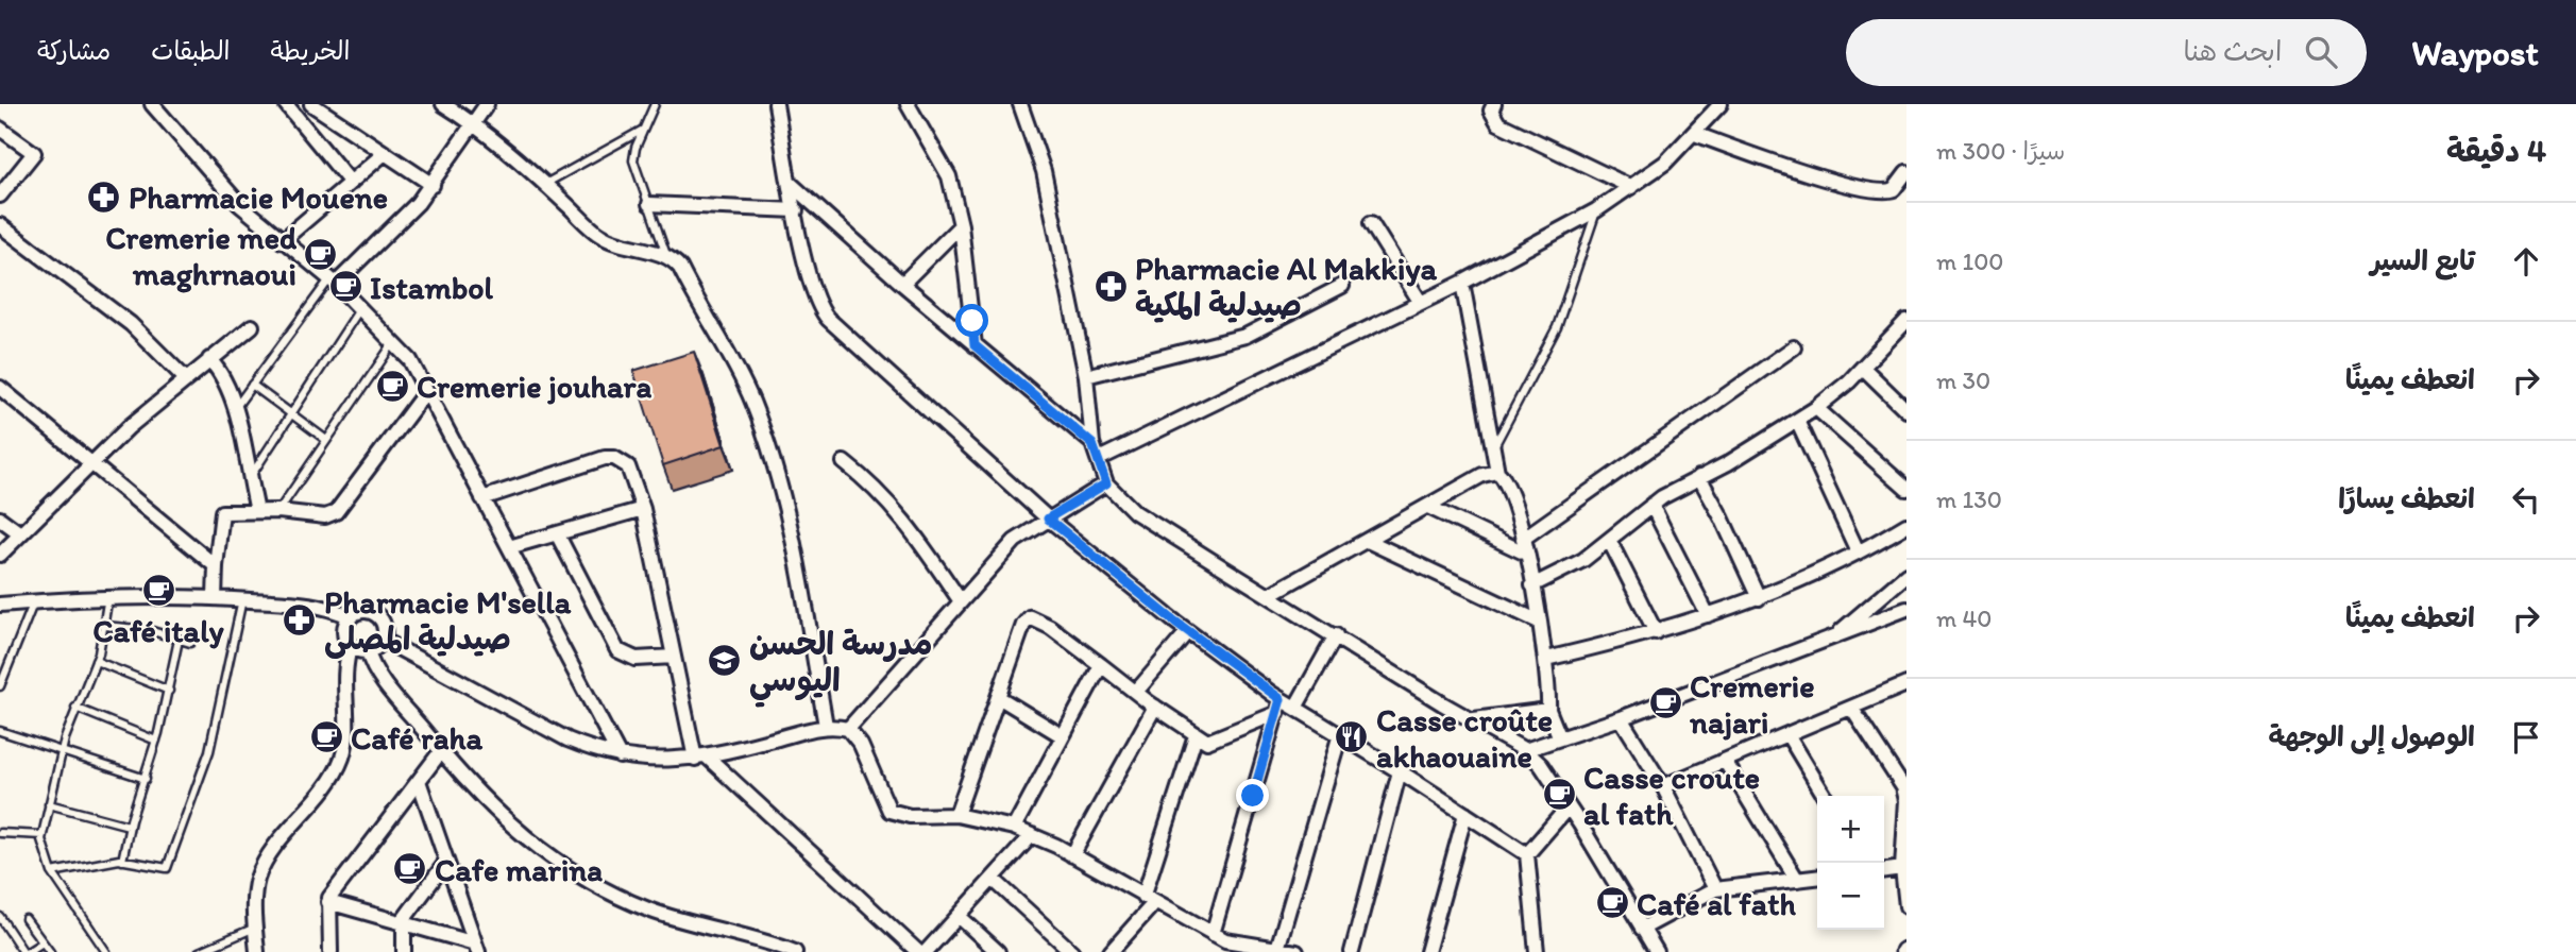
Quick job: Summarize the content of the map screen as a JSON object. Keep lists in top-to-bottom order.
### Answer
{
  "places": {
    "pharmacy": ["Pharmacie Mouene", "Pharmacie Al Makkiya صيدلية المكية", "Pharmacie M'sella صيدلية المصلى"],
    "cafe": [
      "Cremerie med maghrnaoui",
      "Istambol",
      "Cremerie jouhara",
      "Café italy",
      "Cremerie najari",
      "Café raha",
      "Casse croute al fath",
      "Cafe marina",
      "Café al fath"
    ],
    "school or university": ["مدرسة الحسن اليوسي"],
    "restaurant": ["Casse croûte akhaouaine"]
  },
  "page": {
    "header": "Waypost",
    "search": "ابحث هنا",
    "nav": ["الخريطة", "الطبقات", "مشاركة"],
    "heading": ["4 دقيقة", "سيرًا · 300 m"],
    "list": [
      ["تابع السير", "100 m"],
      ["انعطف يمينًا", "30 m"],
      ["انعطف يسارًا", "130 m"],
      ["انعطف يمينًا", "40 m"],
      "الوصول إلى الوجهة"
    ],
    "map_buttons": ["+", "−"]
  }
}
